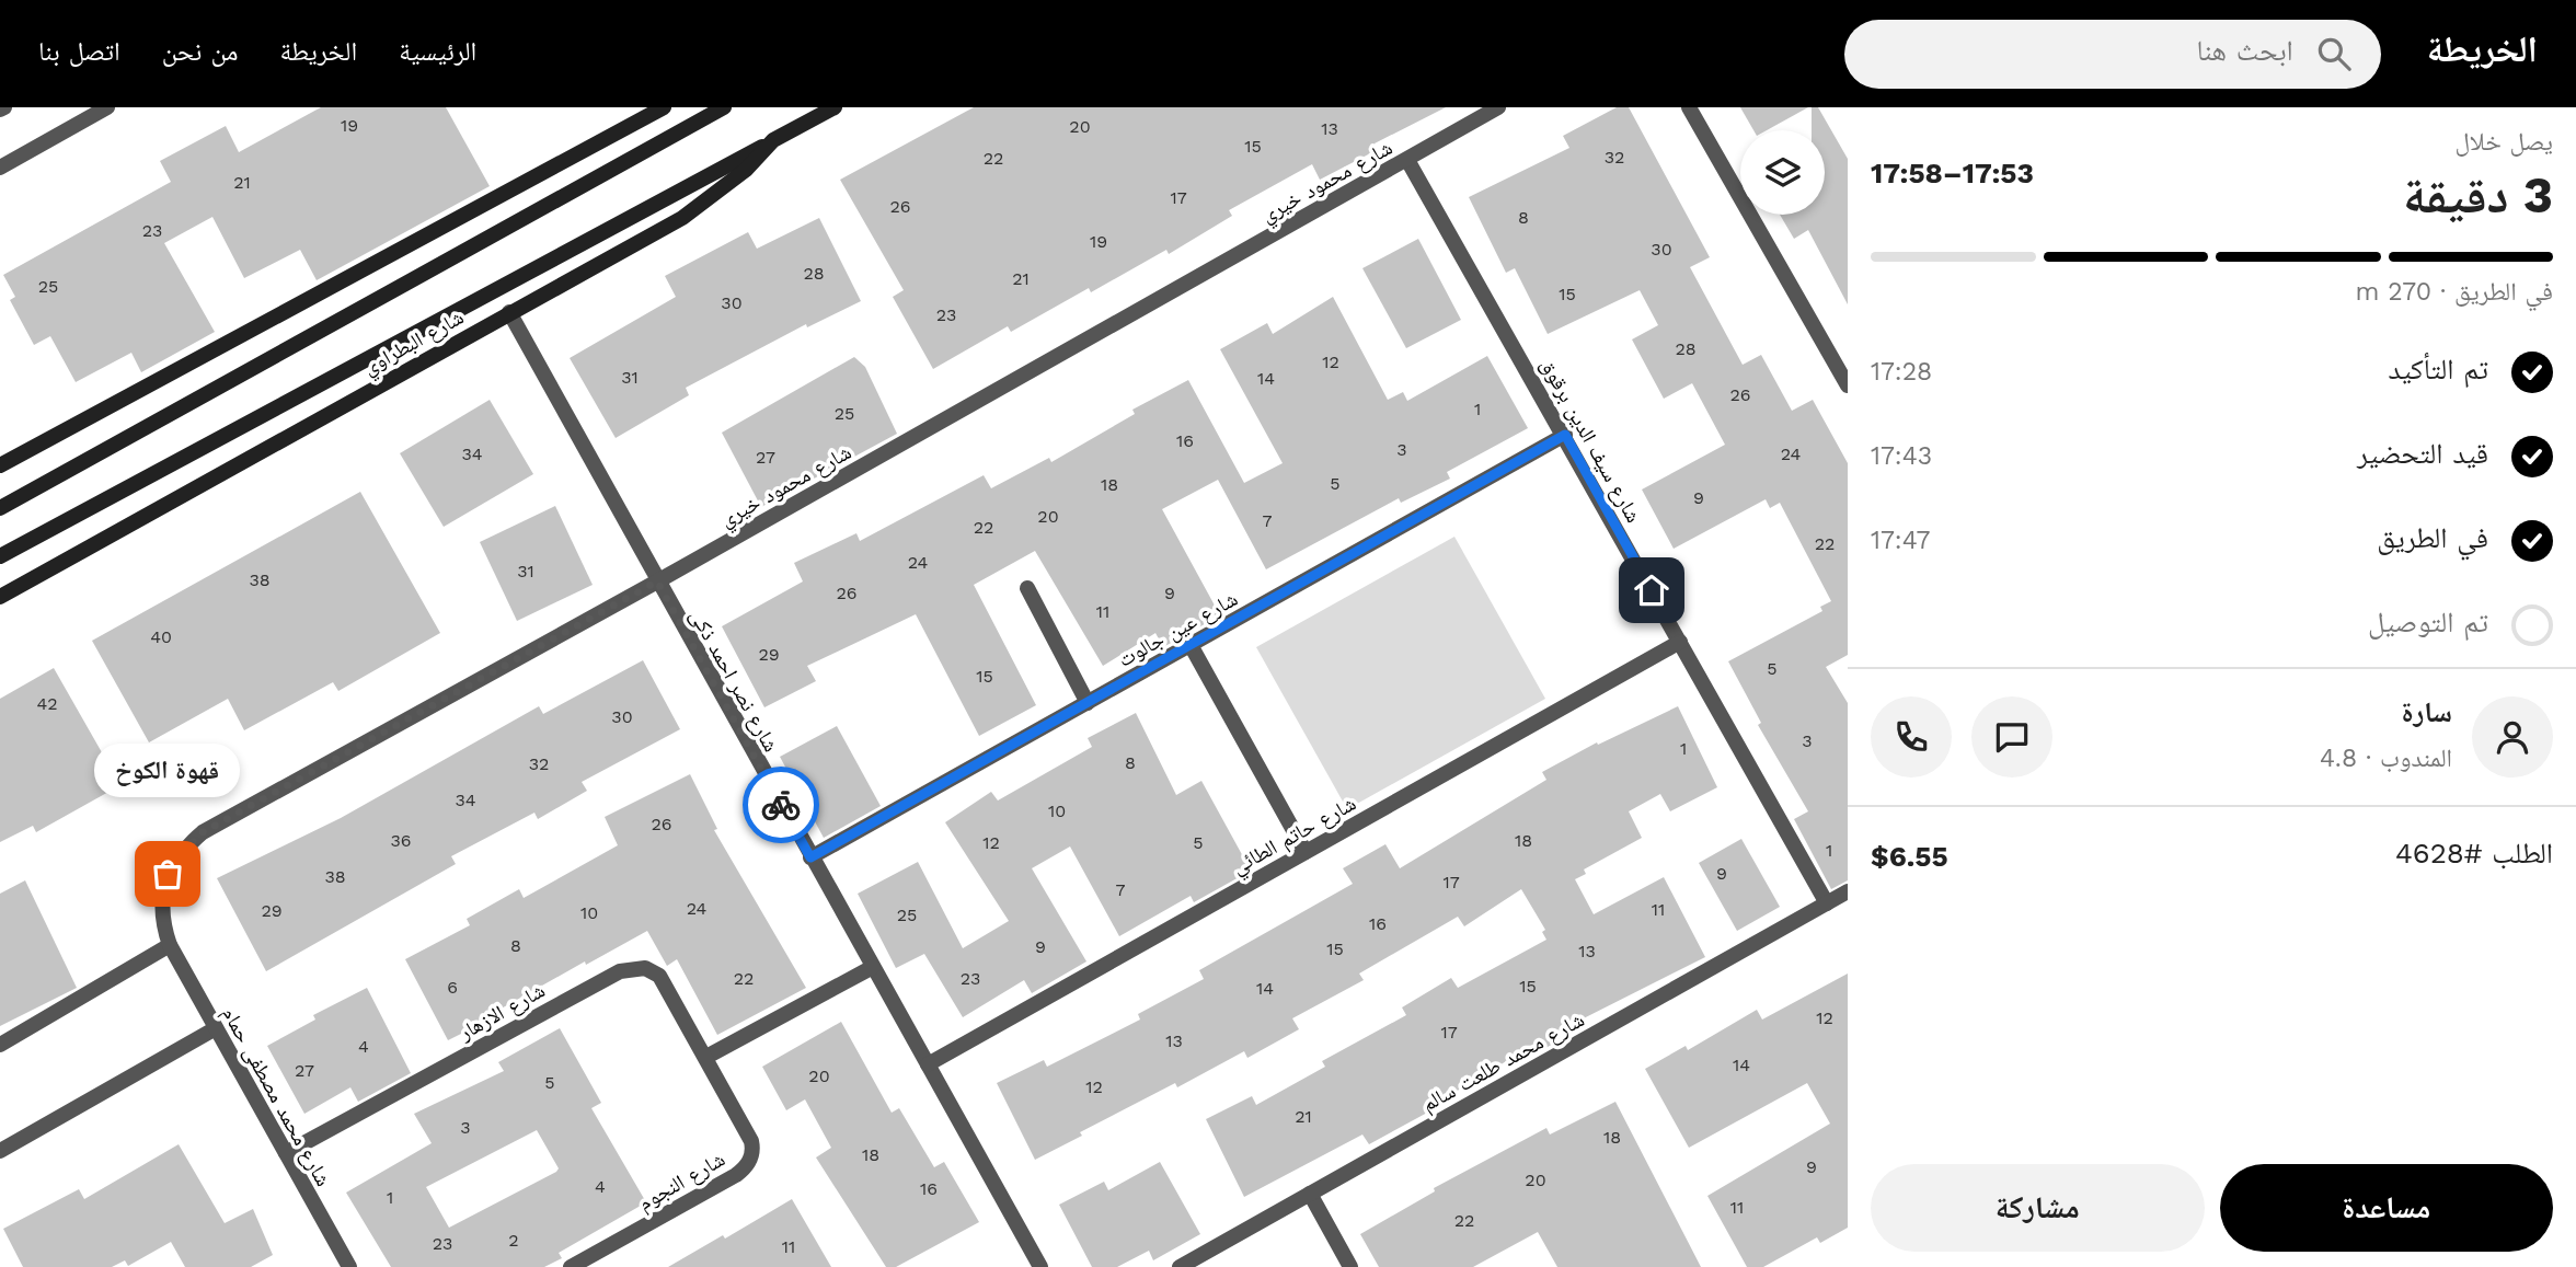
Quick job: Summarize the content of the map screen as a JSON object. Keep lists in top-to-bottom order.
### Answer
{
  "streets": {
    "street": [
      "شارع محمود خيري",
      "شارع البطراوي",
      "شارع سيف الدين برقوق",
      "شارع عين جالوت",
      "شارع نصر احمد ذكى",
      "شارع حاتم الطائي",
      "شارع الازهار",
      "شارع محمد طلعت سالم",
      "شارع محمد مصطفى حمام",
      "شارع النجوم"
    ]
  },
  "crossings": [
    ["شارع محمود خيري", "شارع سيف الدين برقوق"],
    ["شارع محمود خيري", "شارع نصر احمد ذكى"],
    ["شارع محمود خيري", "شارع محمد مصطفى حمام"],
    ["شارع البطراوي", "شارع نصر احمد ذكى"],
    ["شارع سيف الدين برقوق", "شارع عين جالوت"],
    ["شارع سيف الدين برقوق", "شارع حاتم الطائي"],
    ["شارع سيف الدين برقوق", "شارع محمد طلعت سالم"],
    ["شارع عين جالوت", "شارع نصر احمد ذكى"],
    ["شارع نصر احمد ذكى", "شارع حاتم الطائي"],
    ["شارع الازهار", "شارع محمد مصطفى حمام"],
    ["شارع الازهار", "شارع النجوم"]
  ],
  "places": ["قهوة الكوخ"],
  "house_numbers": [
    "19",
    "20",
    "13",
    "15",
    "32",
    "22",
    "21",
    "17",
    "26",
    "8",
    "23",
    "19",
    "30",
    "28",
    "21",
    "25",
    "15",
    "30",
    "23",
    "28",
    "12",
    "31",
    "14",
    "26",
    "1",
    "25",
    "16",
    "3",
    "34",
    "24",
    "27",
    "5",
    "18",
    "9",
    "20",
    "7",
    "22",
    "22",
    "24",
    "31",
    "38",
    "26",
    "9",
    "11",
    "40",
    "29",
    "5",
    "15",
    "42",
    "30",
    "3",
    "1",
    "8",
    "32",
    "34",
    "10",
    "26",
    "36",
    "18",
    "12",
    "5",
    "1",
    "9",
    "38",
    "17",
    "7",
    "24",
    "11",
    "29",
    "10",
    "25",
    "16",
    "8",
    "9",
    "15",
    "13",
    "22",
    "23",
    "15",
    "6",
    "14",
    "12",
    "17",
    "13",
    "4",
    "14",
    "27",
    "20",
    "5",
    "12",
    "21",
    "3",
    "18",
    "18",
    "9",
    "20",
    "4",
    "16",
    "1",
    "11",
    "22",
    "2",
    "23",
    "11"
  ],
  "page": {
    "header": "الخريطة",
    "search": "ابحث هنا",
    "nav": [
      "الرئيسية",
      "الخريطة",
      "من نحن",
      "اتصل بنا"
    ],
    "heading": ["3 دقيقة", "يصل خلال", "17:53–17:58"],
    "panel": [
      "سارة",
      "المندوب · 4.8",
      "الطلب #4628",
      "$6.55"
    ],
    "bar": "في الطريق · 270 m",
    "list": [
      ["تم التأكيد", "17:28"],
      ["قيد التحضير", "17:43"],
      ["في الطريق", "17:47"],
      "تم التوصيل"
    ],
    "bubble": "قهوة الكوخ",
    "buttons": ["مساعدة", "مشاركة"]
  }
}
